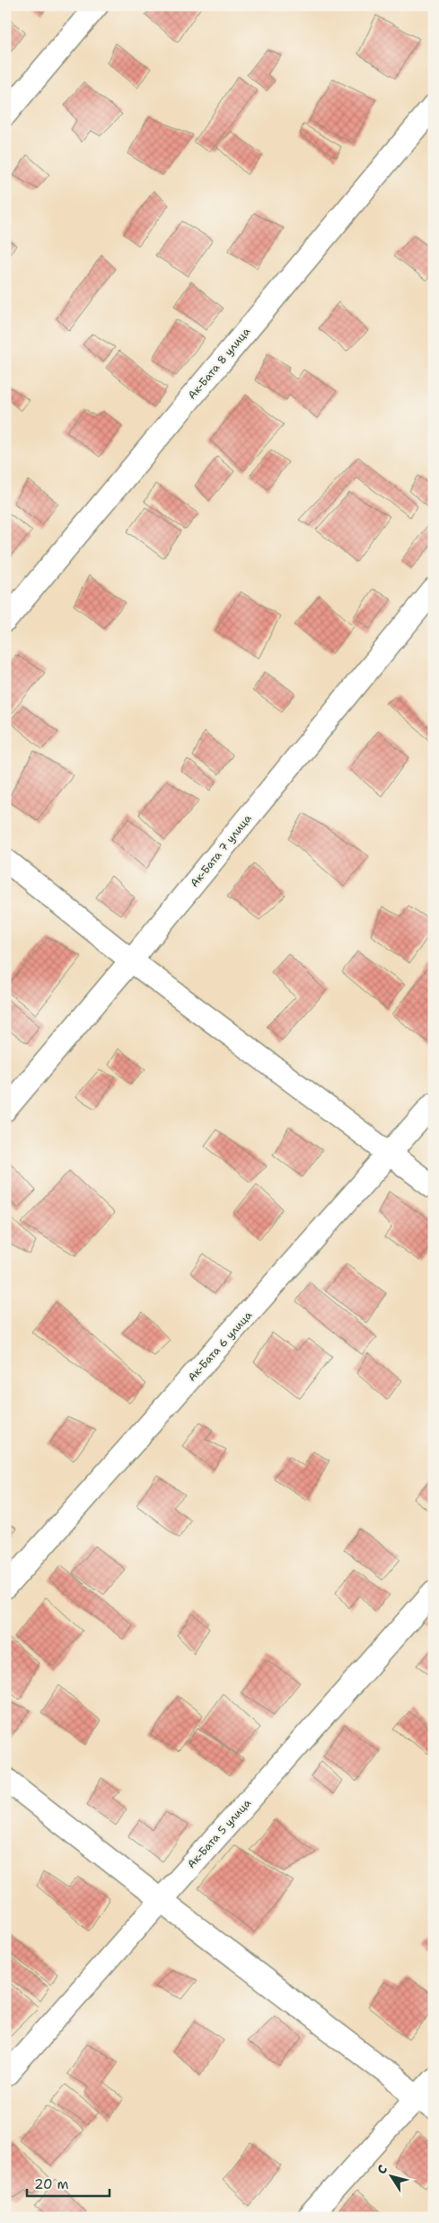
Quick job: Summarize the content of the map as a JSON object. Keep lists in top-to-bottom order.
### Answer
{
  "streets": {
    "street": [
      "Ак-Бата 8 улица",
      "Ак-Бата 7 улица",
      "Ак-Бата 6 улица",
      "Ак-Бата 5 улица"
    ]
  },
  "scale_bar": "20 m",
  "north": "top left"
}
